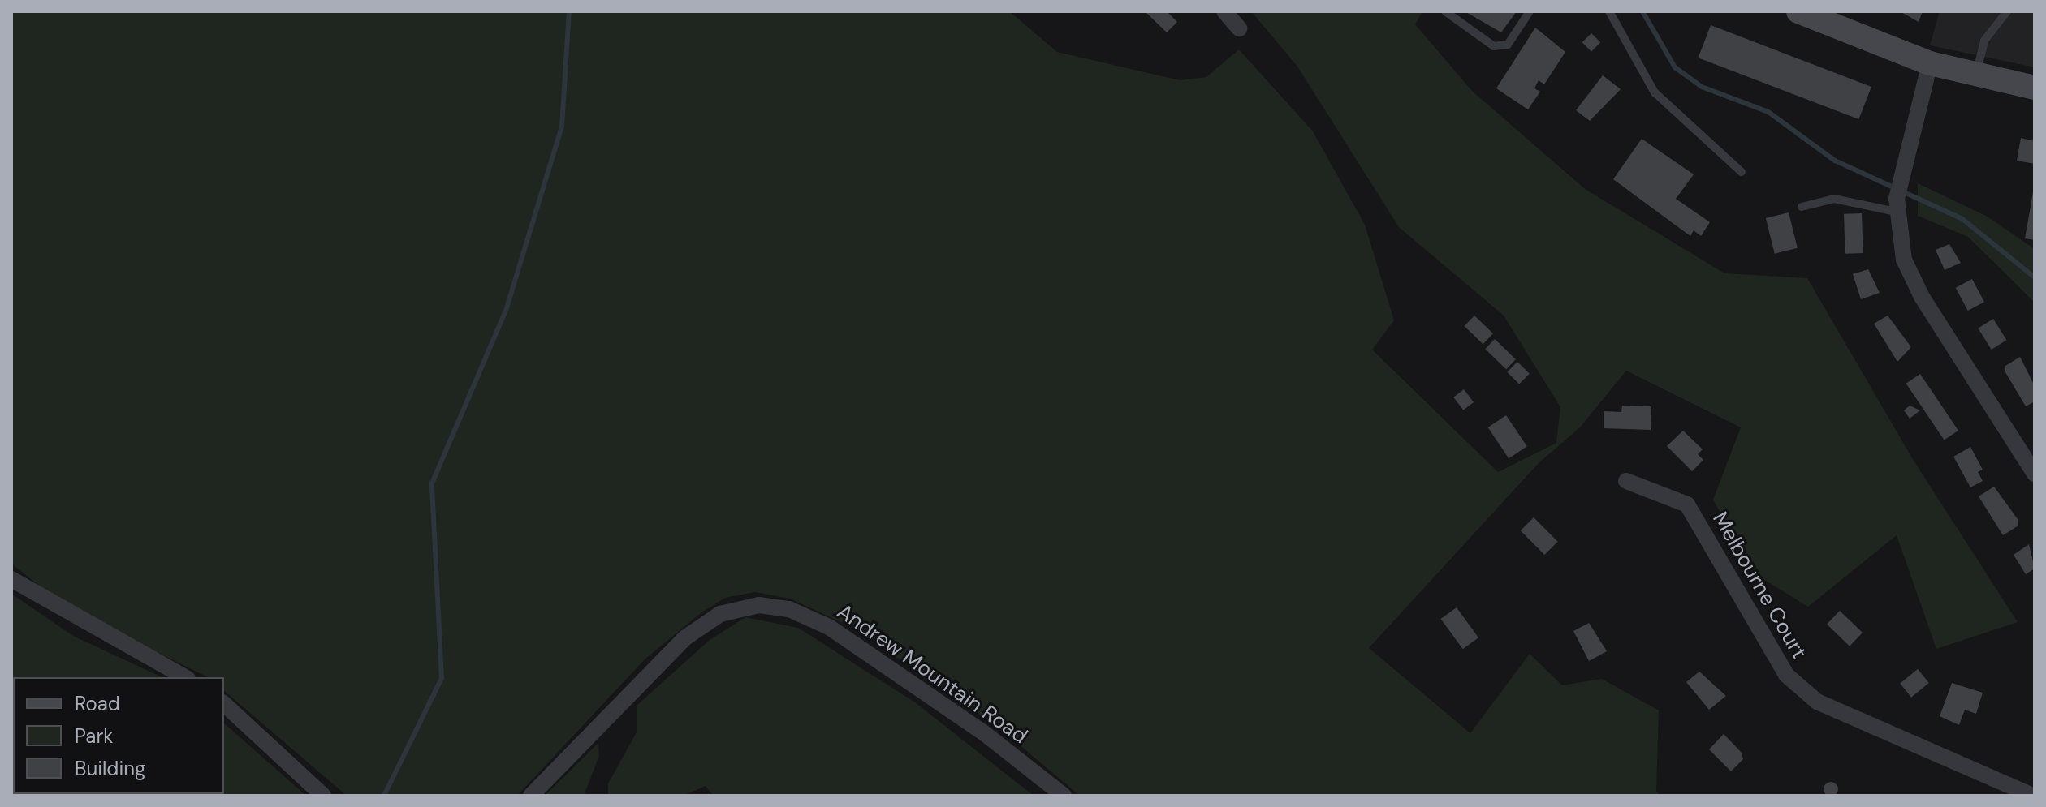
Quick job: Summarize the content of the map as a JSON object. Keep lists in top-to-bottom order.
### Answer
{
  "streets": {
    "street": ["Melbourne Court", "Andrew Mountain Road"]
  },
  "legend": ["Road", "Park", "Building"]
}
